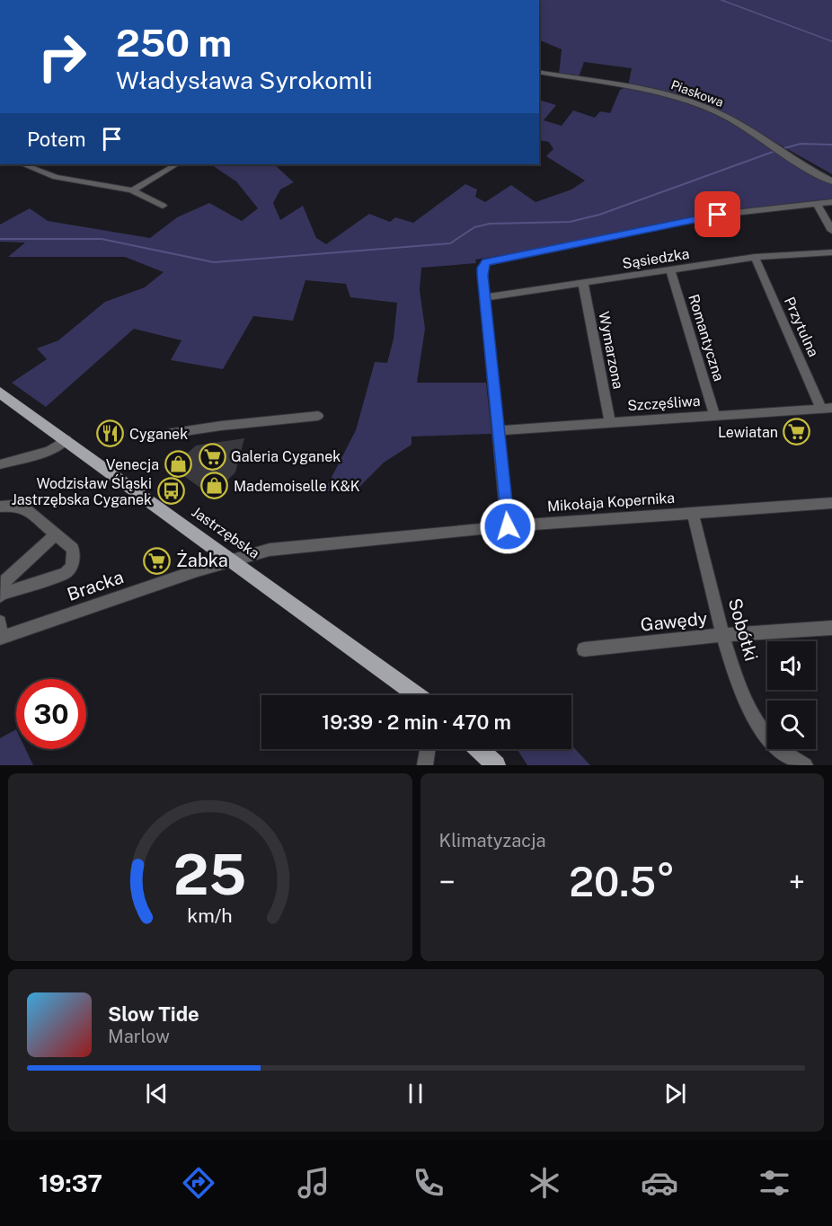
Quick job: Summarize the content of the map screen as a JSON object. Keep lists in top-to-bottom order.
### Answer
{
  "streets": {
    "main road": ["Jastrzębska"],
    "street": [
      "Piaskowa",
      "Sąsiedzka",
      "Przytulna",
      "Romantyczna",
      "Wymarzona",
      "Szczęśliwa",
      "Mikołaja Kopernika",
      "Bracka",
      "Gawędy",
      "Sobótki"
    ]
  },
  "crossings": [
    ["Sąsiedzka", "Przytulna"],
    ["Sąsiedzka", "Romantyczna"],
    ["Sąsiedzka", "Wymarzona"],
    ["Przytulna", "Szczęśliwa"],
    ["Romantyczna", "Szczęśliwa"],
    ["Wymarzona", "Szczęśliwa"],
    ["Mikołaja Kopernika", "Jastrzębska"],
    ["Mikołaja Kopernika", "Bracka"],
    ["Mikołaja Kopernika", "Sobótki"],
    ["Jastrzębska", "Bracka"],
    ["Gawędy", "Sobótki"]
  ],
  "places": {
    "supermarket": ["Lewiatan", "Galeria Cyganek", "Żabka"],
    "restaurant": ["Cyganek"],
    "shop": ["Venecja", "Mademoiselle K&K"],
    "bus stop": ["Wodzisław Śląski Jastrzębska Cyganek"]
  },
  "page": {
    "turn": ["250 m", "Władysława Syrokomli"],
    "then": "Potem",
    "limit": "30",
    "trip": "19:39 · 2 min · 470 m",
    "tile": "Klimatyzacja",
    "heat": ["−", "20.5°", "+"],
    "song": ["Slow Tide", "Marlow"],
    "tabs": "19:37",
    "gauge": ["25", "km/h"]
  }
}
